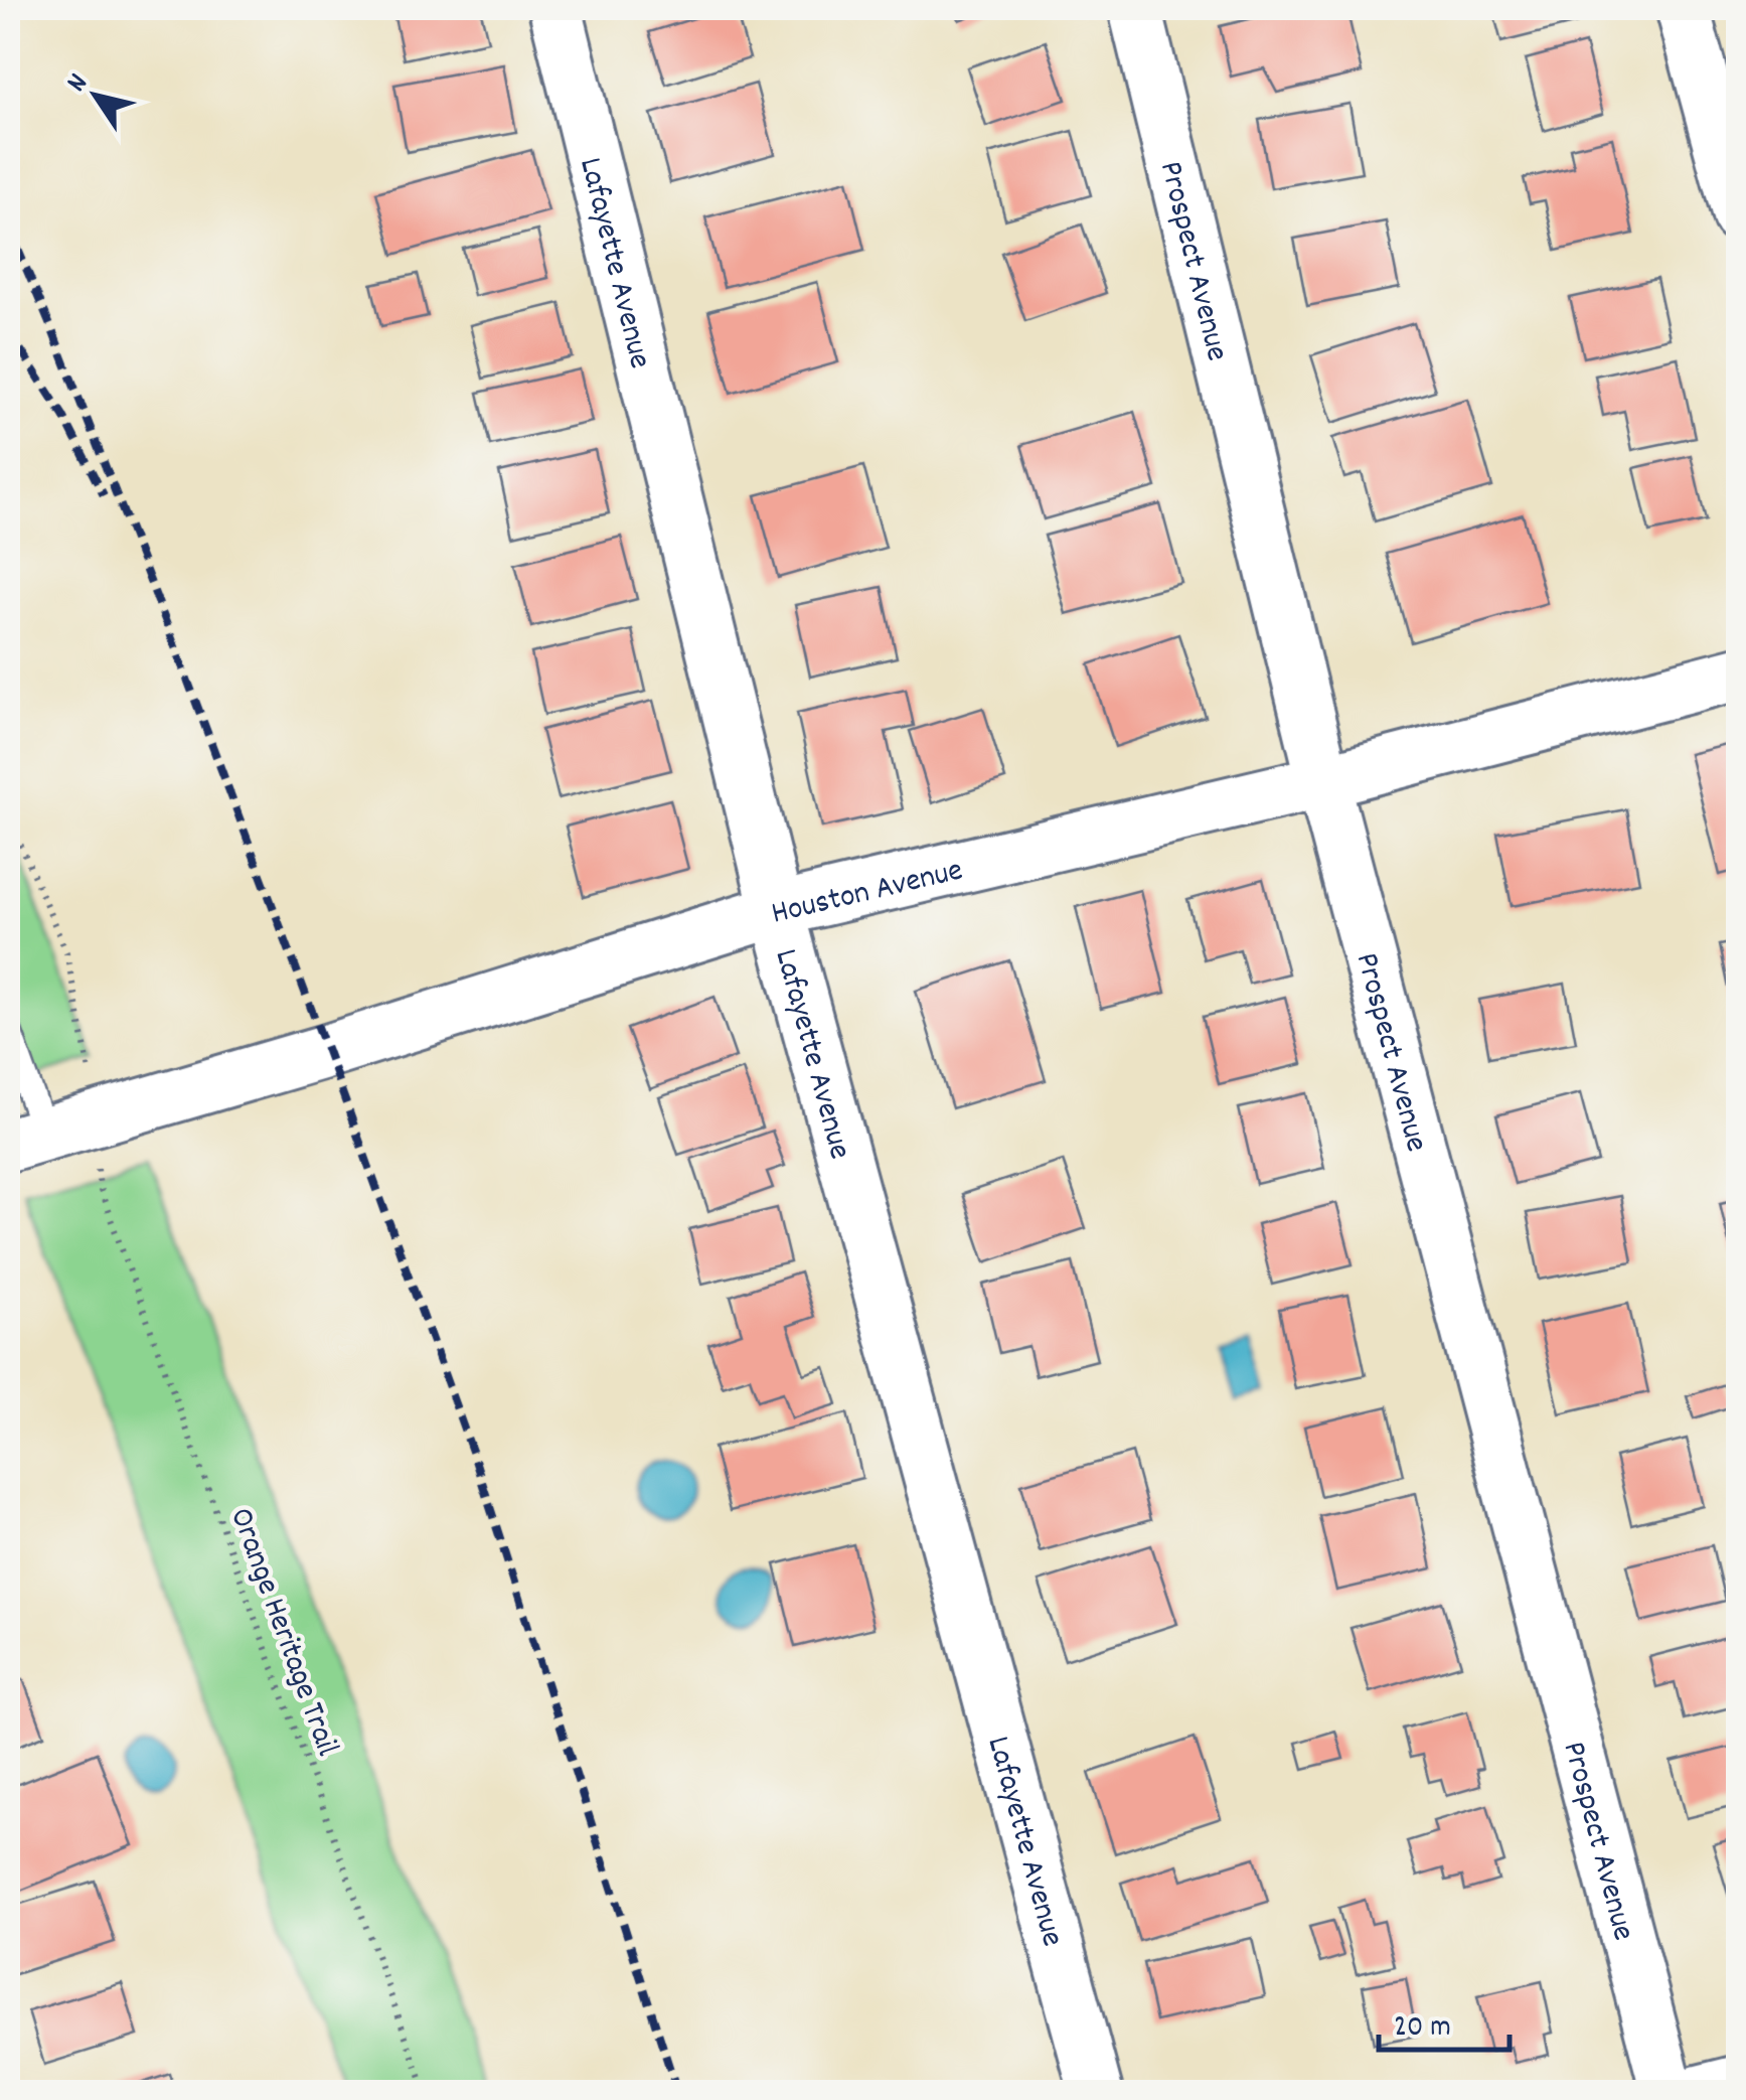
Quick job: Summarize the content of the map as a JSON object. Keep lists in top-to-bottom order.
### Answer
{
  "streets": {
    "street": ["Prospect Avenue", "Lafayette Avenue", "Houston Avenue"],
    "path": ["Orange Heritage Trail"]
  },
  "crossings": [
    ["Prospect Avenue", "Houston Avenue"],
    ["Lafayette Avenue", "Houston Avenue"]
  ],
  "scale_bar": "20 m",
  "north": "top left"
}
